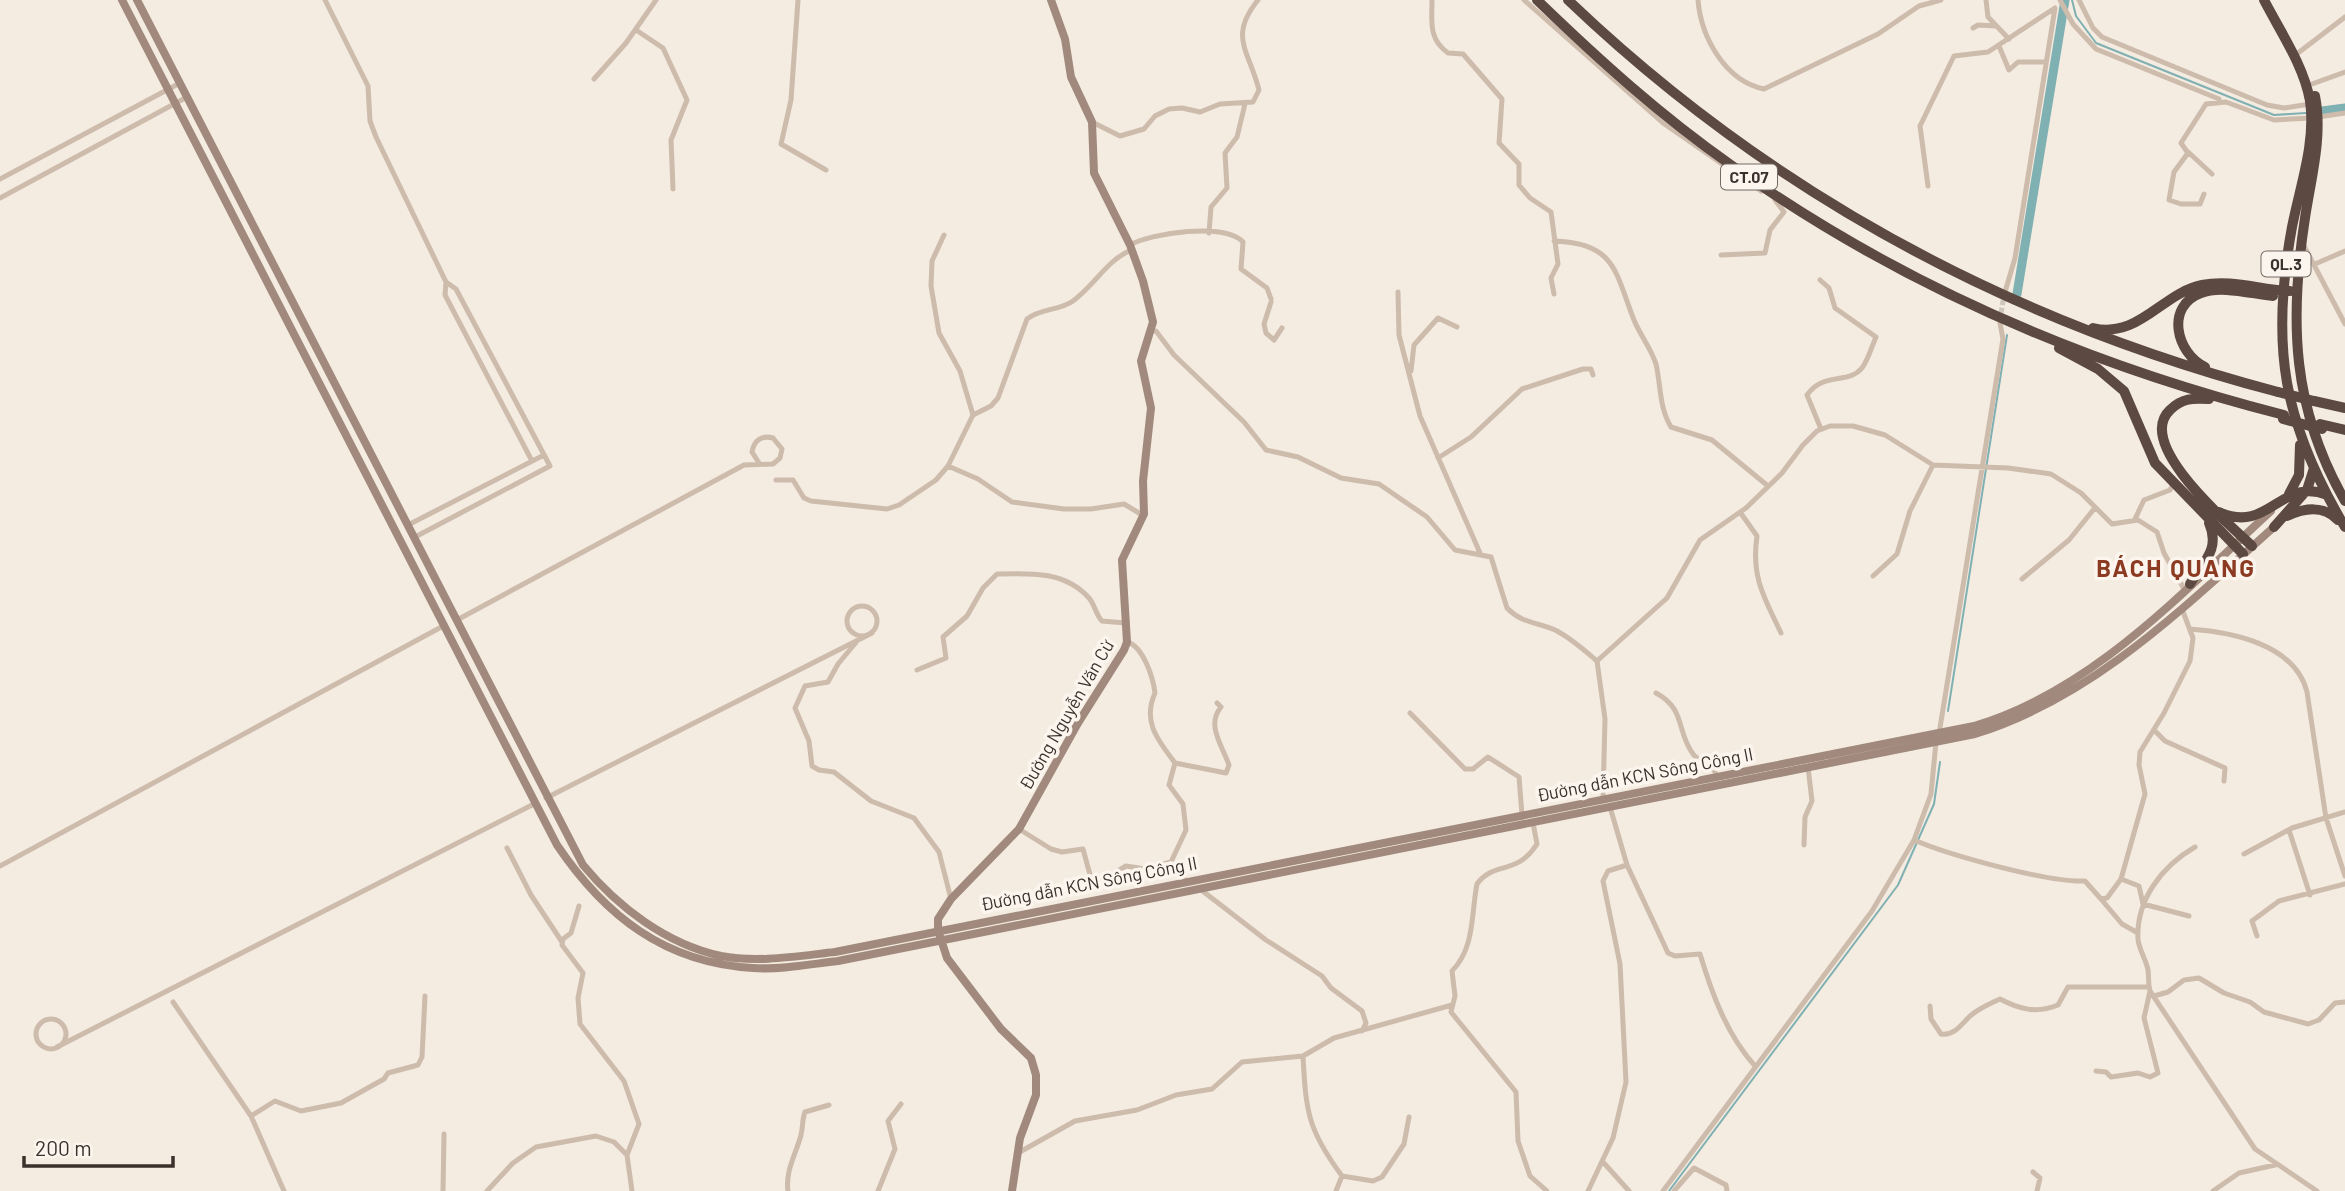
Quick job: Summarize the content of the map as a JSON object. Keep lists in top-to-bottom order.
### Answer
{
  "streets": {
    "highway": ["CT.07", "QL.3"],
    "street": ["Đường Nguyễn Văn Cừ", "Đường dẫn KCN Sông Công II"]
  },
  "crossings": [
    ["CT.07", "QL.3"],
    ["CT.07", "Đường dẫn KCN Sông Công II"],
    ["QL.3", "Đường dẫn KCN Sông Công II"],
    ["Đường Nguyễn Văn Cừ", "Đường dẫn KCN Sông Công II"]
  ],
  "districts": ["BÁCH QUANG"],
  "scale_bar": "200 m"
}
